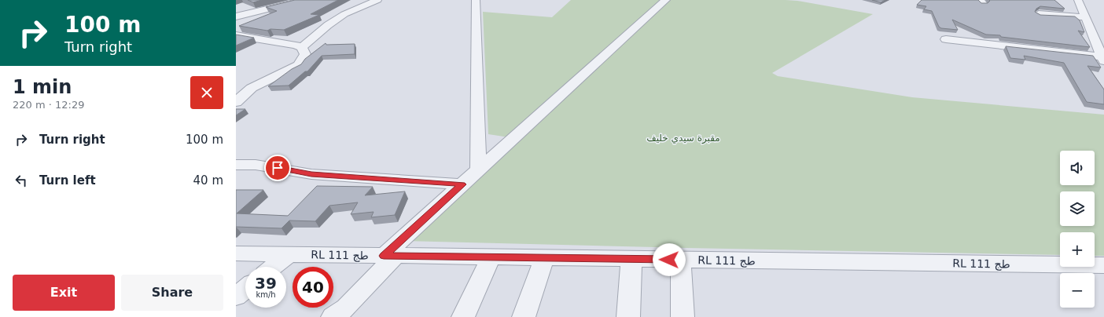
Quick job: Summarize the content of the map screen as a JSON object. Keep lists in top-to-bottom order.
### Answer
{
  "streets": {
    "street": ["RL طج 111"]
  },
  "parks": ["مقبرة سيدي خليف"],
  "page": {
    "turn": ["100 m", "Turn right"],
    "heading": ["1 min", "220 m · 12:29"],
    "list": [
      {
        "name": "Turn right",
        "value": "100 m"
      },
      {
        "name": "Turn left",
        "value": "40 m"
      }
    ],
    "map_buttons": ["+", "−"],
    "speed": "39 km/h",
    "limit": "40",
    "buttons": ["Exit", "Share"]
  }
}
